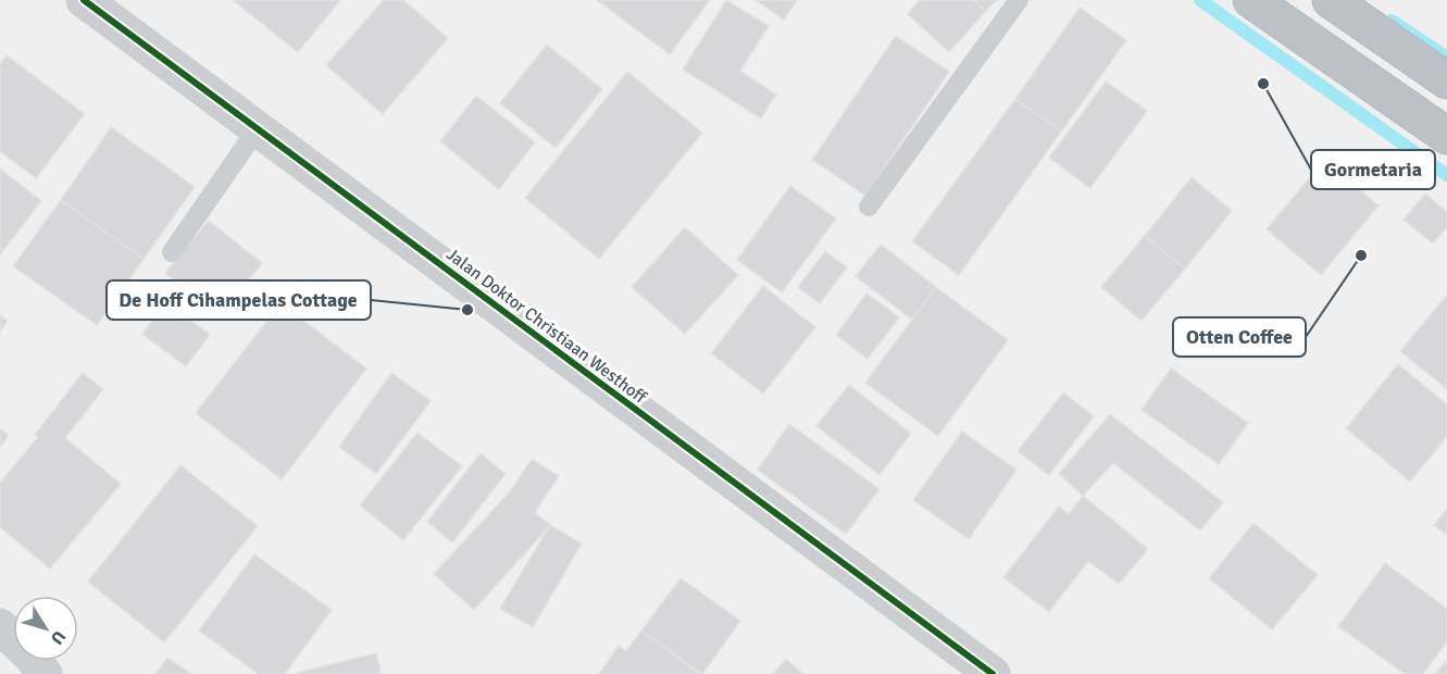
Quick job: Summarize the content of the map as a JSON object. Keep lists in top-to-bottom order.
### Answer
{
  "streets": {
    "street": ["Jalan Doktor Christiaan Westhoff"]
  },
  "places": ["Gormetaria", "Otten Coffee", "De Hoff Cihampelas Cottage"],
  "north": "bottom right"
}
